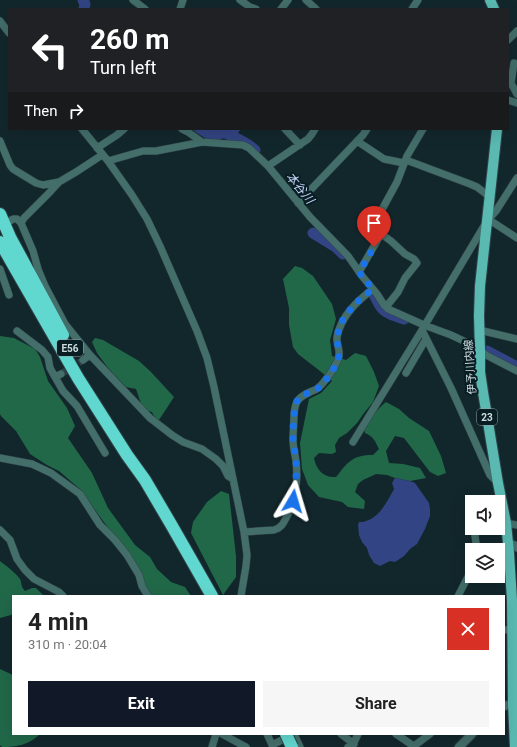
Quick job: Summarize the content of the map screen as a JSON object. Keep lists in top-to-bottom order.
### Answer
{
  "streets": {
    "highway": ["E56"],
    "main road": ["伊予川内線", "23"]
  },
  "water": ["本谷川"],
  "page": {
    "turn": ["260 m", "Turn left"],
    "then": "Then",
    "heading": ["4 min", "310 m · 20:04"],
    "buttons": ["Exit", "Share"]
  }
}
